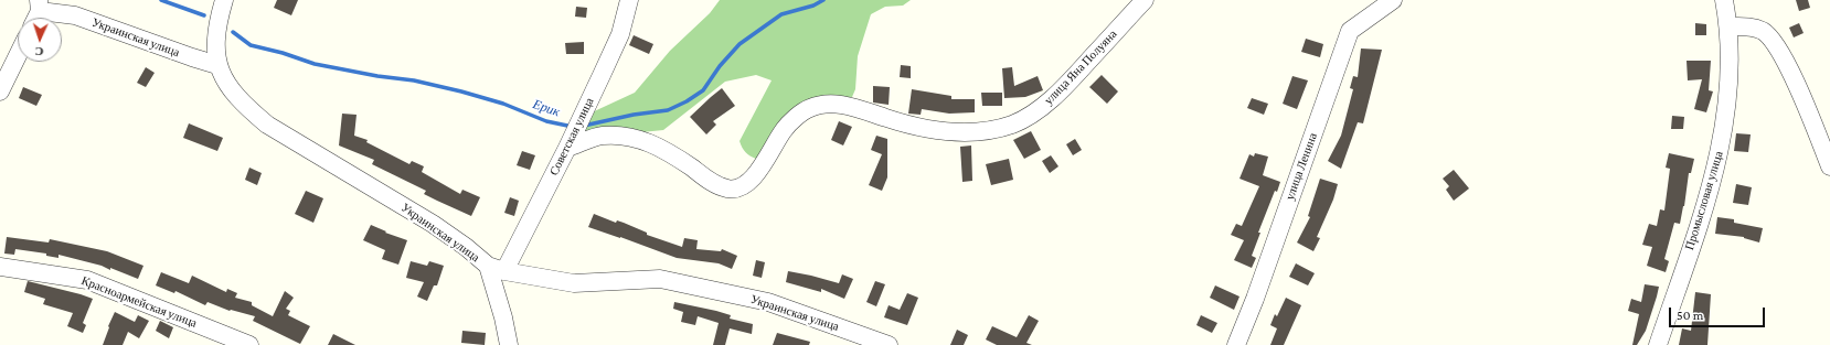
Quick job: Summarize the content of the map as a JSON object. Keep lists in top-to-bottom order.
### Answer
{
  "streets": {
    "street": [
      "Украинская улица",
      "улица Яна Полуяна",
      "Советская улица",
      "улица Ленина",
      "Промысловая улица",
      "Красноармейская улица"
    ]
  },
  "crossings": [
    ["Украинская улица", "Советская улица"],
    ["улица Яна Полуяна", "Советская улица"]
  ],
  "water": ["Ерик"],
  "scale_bar": "50 m",
  "north": "bottom"
}
